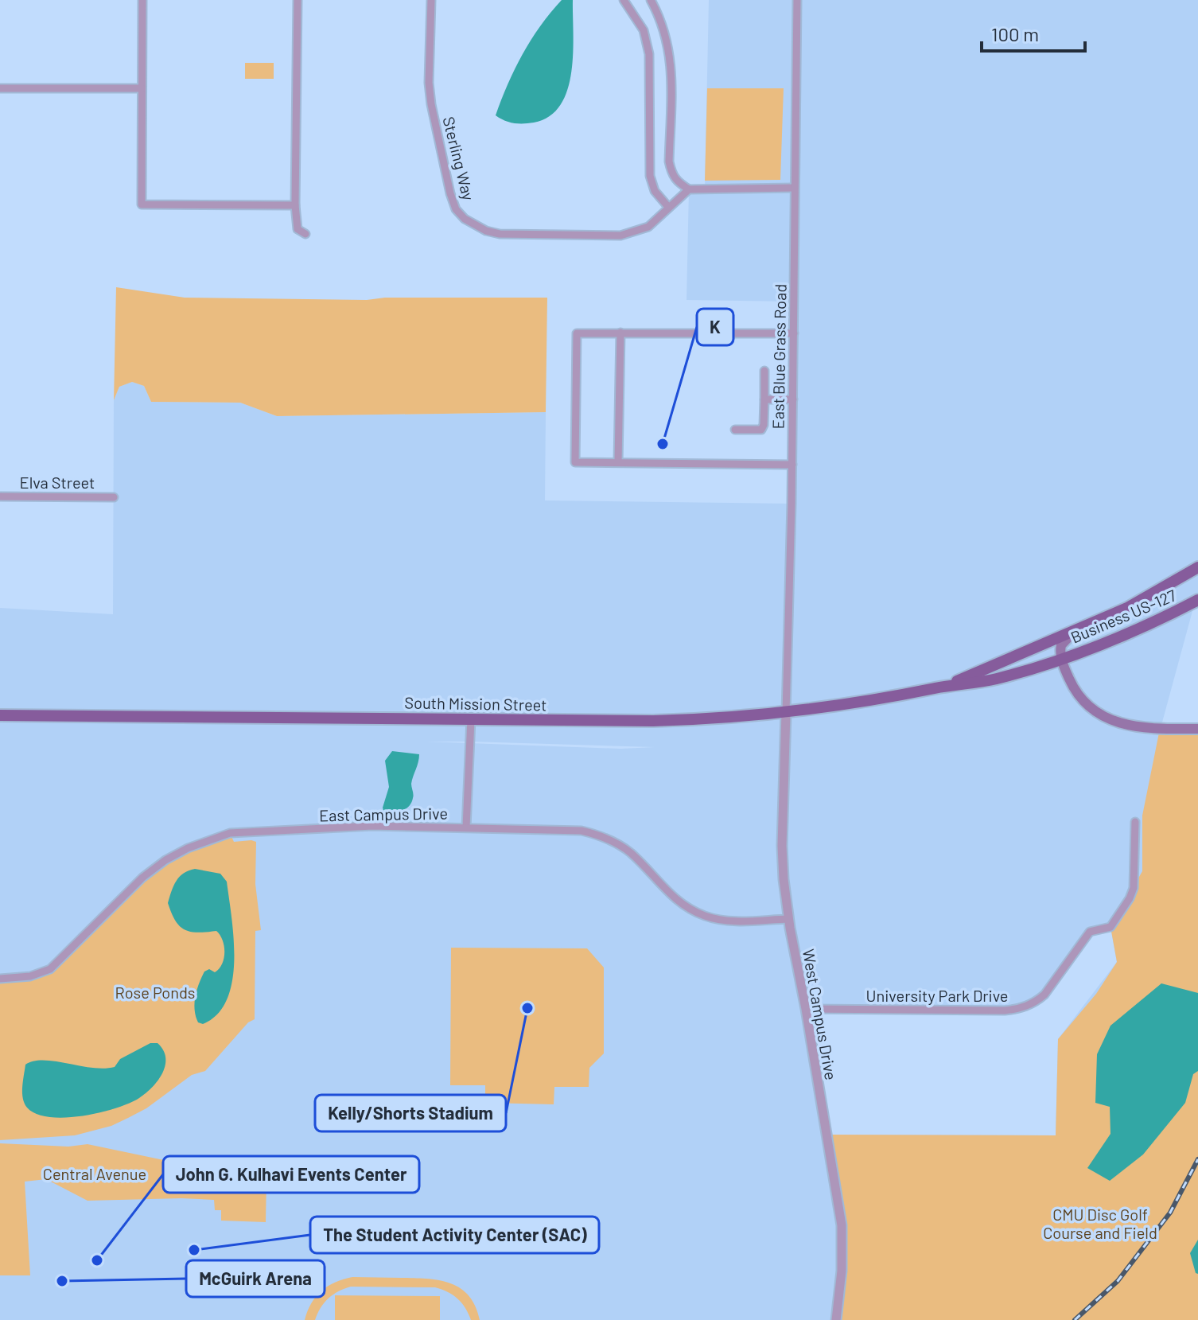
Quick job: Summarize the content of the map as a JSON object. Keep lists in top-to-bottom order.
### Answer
{
  "streets": {
    "main road": ["Business US-127", "South Mission Street"],
    "street": [
      "Sterling Way",
      "East Blue Grass Road",
      "Elva Street",
      "East Campus Drive",
      "University Park Drive",
      "West Campus Drive"
    ]
  },
  "crossings": [
    ["East Blue Grass Road", "South Mission Street"],
    ["East Blue Grass Road", "West Campus Drive"],
    ["Business US-127", "South Mission Street"],
    ["South Mission Street", "West Campus Drive"],
    ["East Campus Drive", "West Campus Drive"],
    ["University Park Drive", "West Campus Drive"]
  ],
  "parks": ["Rose Ponds", "Central Avenue", "CMU Disc Golf Course and Field"],
  "places": [
    "K",
    "Kelly/Shorts Stadium",
    "The Student Activity Center (SAC)",
    "John G. Kulhavi Events Center",
    "McGuirk Arena"
  ],
  "scale_bar": "100 m"
}
